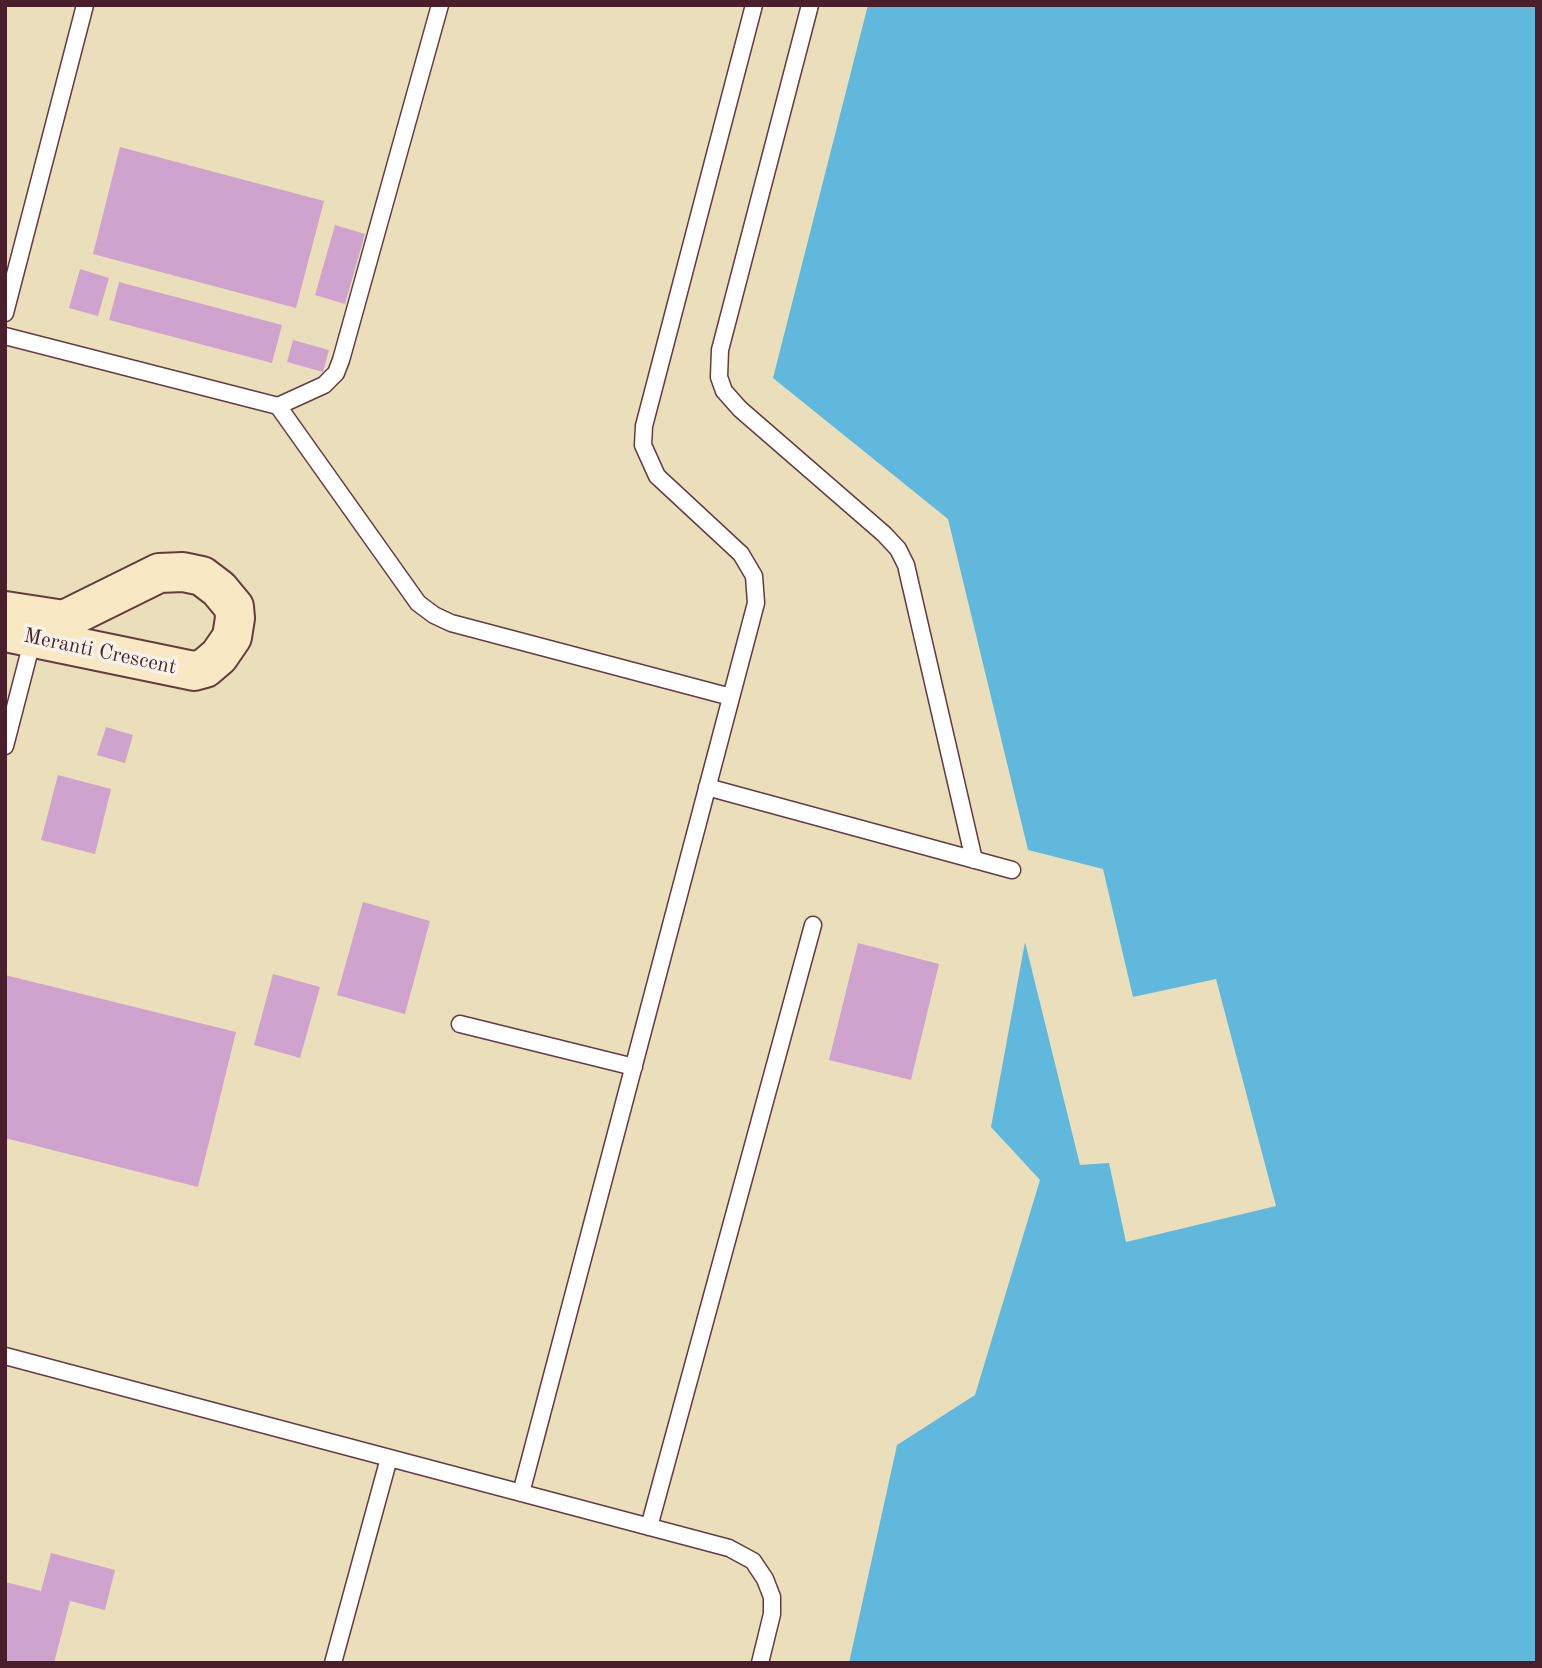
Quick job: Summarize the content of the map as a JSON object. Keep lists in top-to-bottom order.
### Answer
{
  "streets": {
    "street": ["Meranti Crescent"]
  }
}
